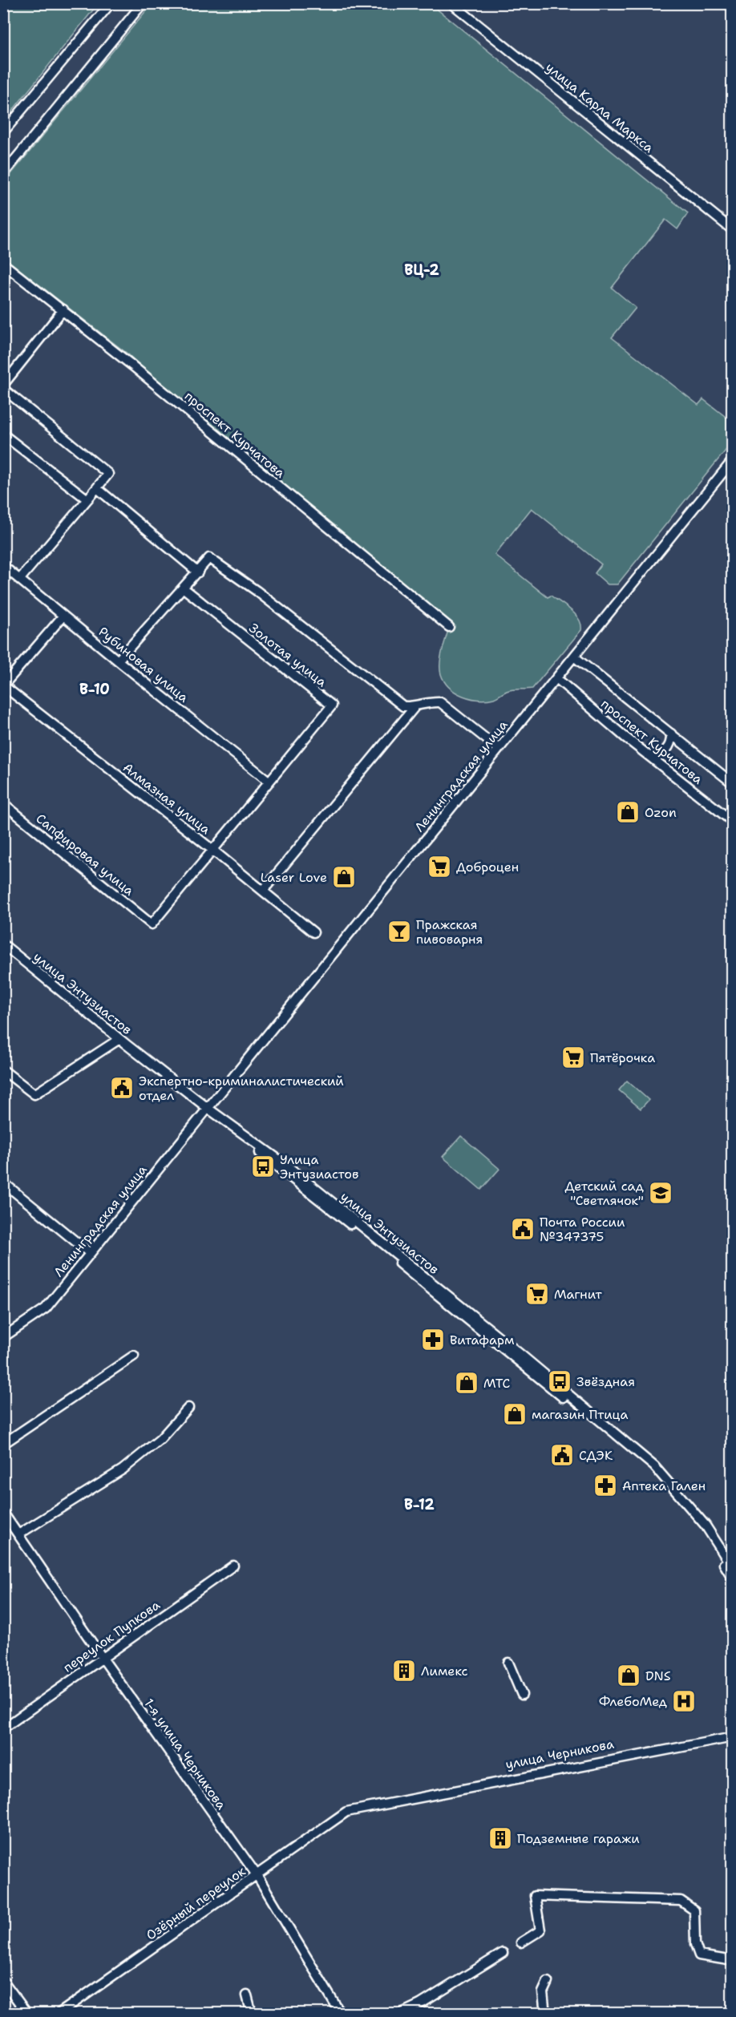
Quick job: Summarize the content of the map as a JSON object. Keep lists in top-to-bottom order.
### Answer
{
  "streets": {
    "street": [
      "улица Карла Маркса",
      "проспект Курчатова",
      "Золотая улица",
      "Рубиновая улица",
      "Ленинградская улица",
      "Алмазная улица",
      "Сапфировая улица",
      "улица Энтузиастов",
      "переулок Пупкова",
      "1-я улица Черникова",
      "улица Черникова",
      "Озёрный переулок"
    ]
  },
  "crossings": [
    ["проспект Курчатова", "Ленинградская улица"],
    ["Золотая улица", "Рубиновая улица"],
    ["Ленинградская улица", "улица Энтузиастов"],
    ["Алмазная улица", "Сапфировая улица"],
    ["переулок Пупкова", "1-я улица Черникова"],
    ["1-я улица Черникова", "Озёрный переулок"],
    ["улица Черникова", "Озёрный переулок"]
  ],
  "districts": ["ВЦ-2", "В-10", "В-12"],
  "places": {
    "shop": [
      "Ozon",
      "Laser Love",
      "МТС",
      "магазин Птица",
      "DNS"
    ],
    "supermarket": ["Доброцен", "Пятёрочка", "Магнит"],
    "bar": ["Пражская пивоварня"],
    "public building": ["Экспертно-криминалистический отдел", "Почта России №347375", "СДЭК"],
    "bus stop": ["Улица Энтузиастов", "Звёздная"],
    "school or university": ["Детский сад \"Светлячок\""],
    "pharmacy": ["Витафарм", "Аптека Гален"],
    "building": ["Лимекс", "Подземные гаражи"],
    "hospital": ["ФлебоМед"]
  }
}
